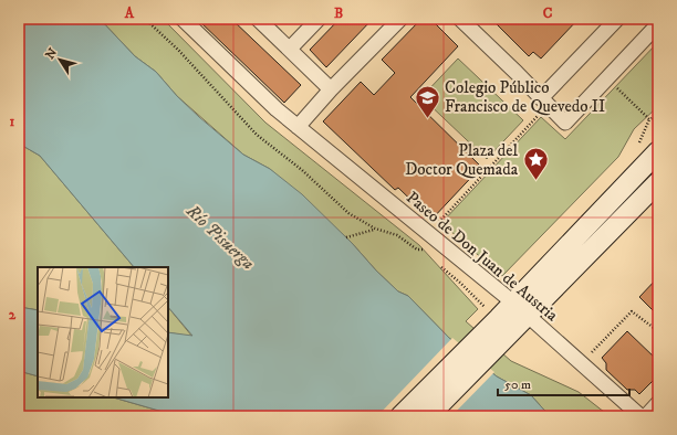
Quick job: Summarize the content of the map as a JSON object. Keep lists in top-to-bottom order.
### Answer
{
  "streets": {
    "street": ["Paseo de Don Juan de Austria"]
  },
  "water": ["Río Pisuerga"],
  "places": {
    "school or university": ["Colegio Público Francisco de Quevedo II"],
    "place": ["Plaza del Doctor Quemada"]
  },
  "scale_bar": "50 m",
  "north": "top left",
  "grid": {
    "columns": ["A", "B", "C"],
    "rows": ["1", "2"]
  }
}
